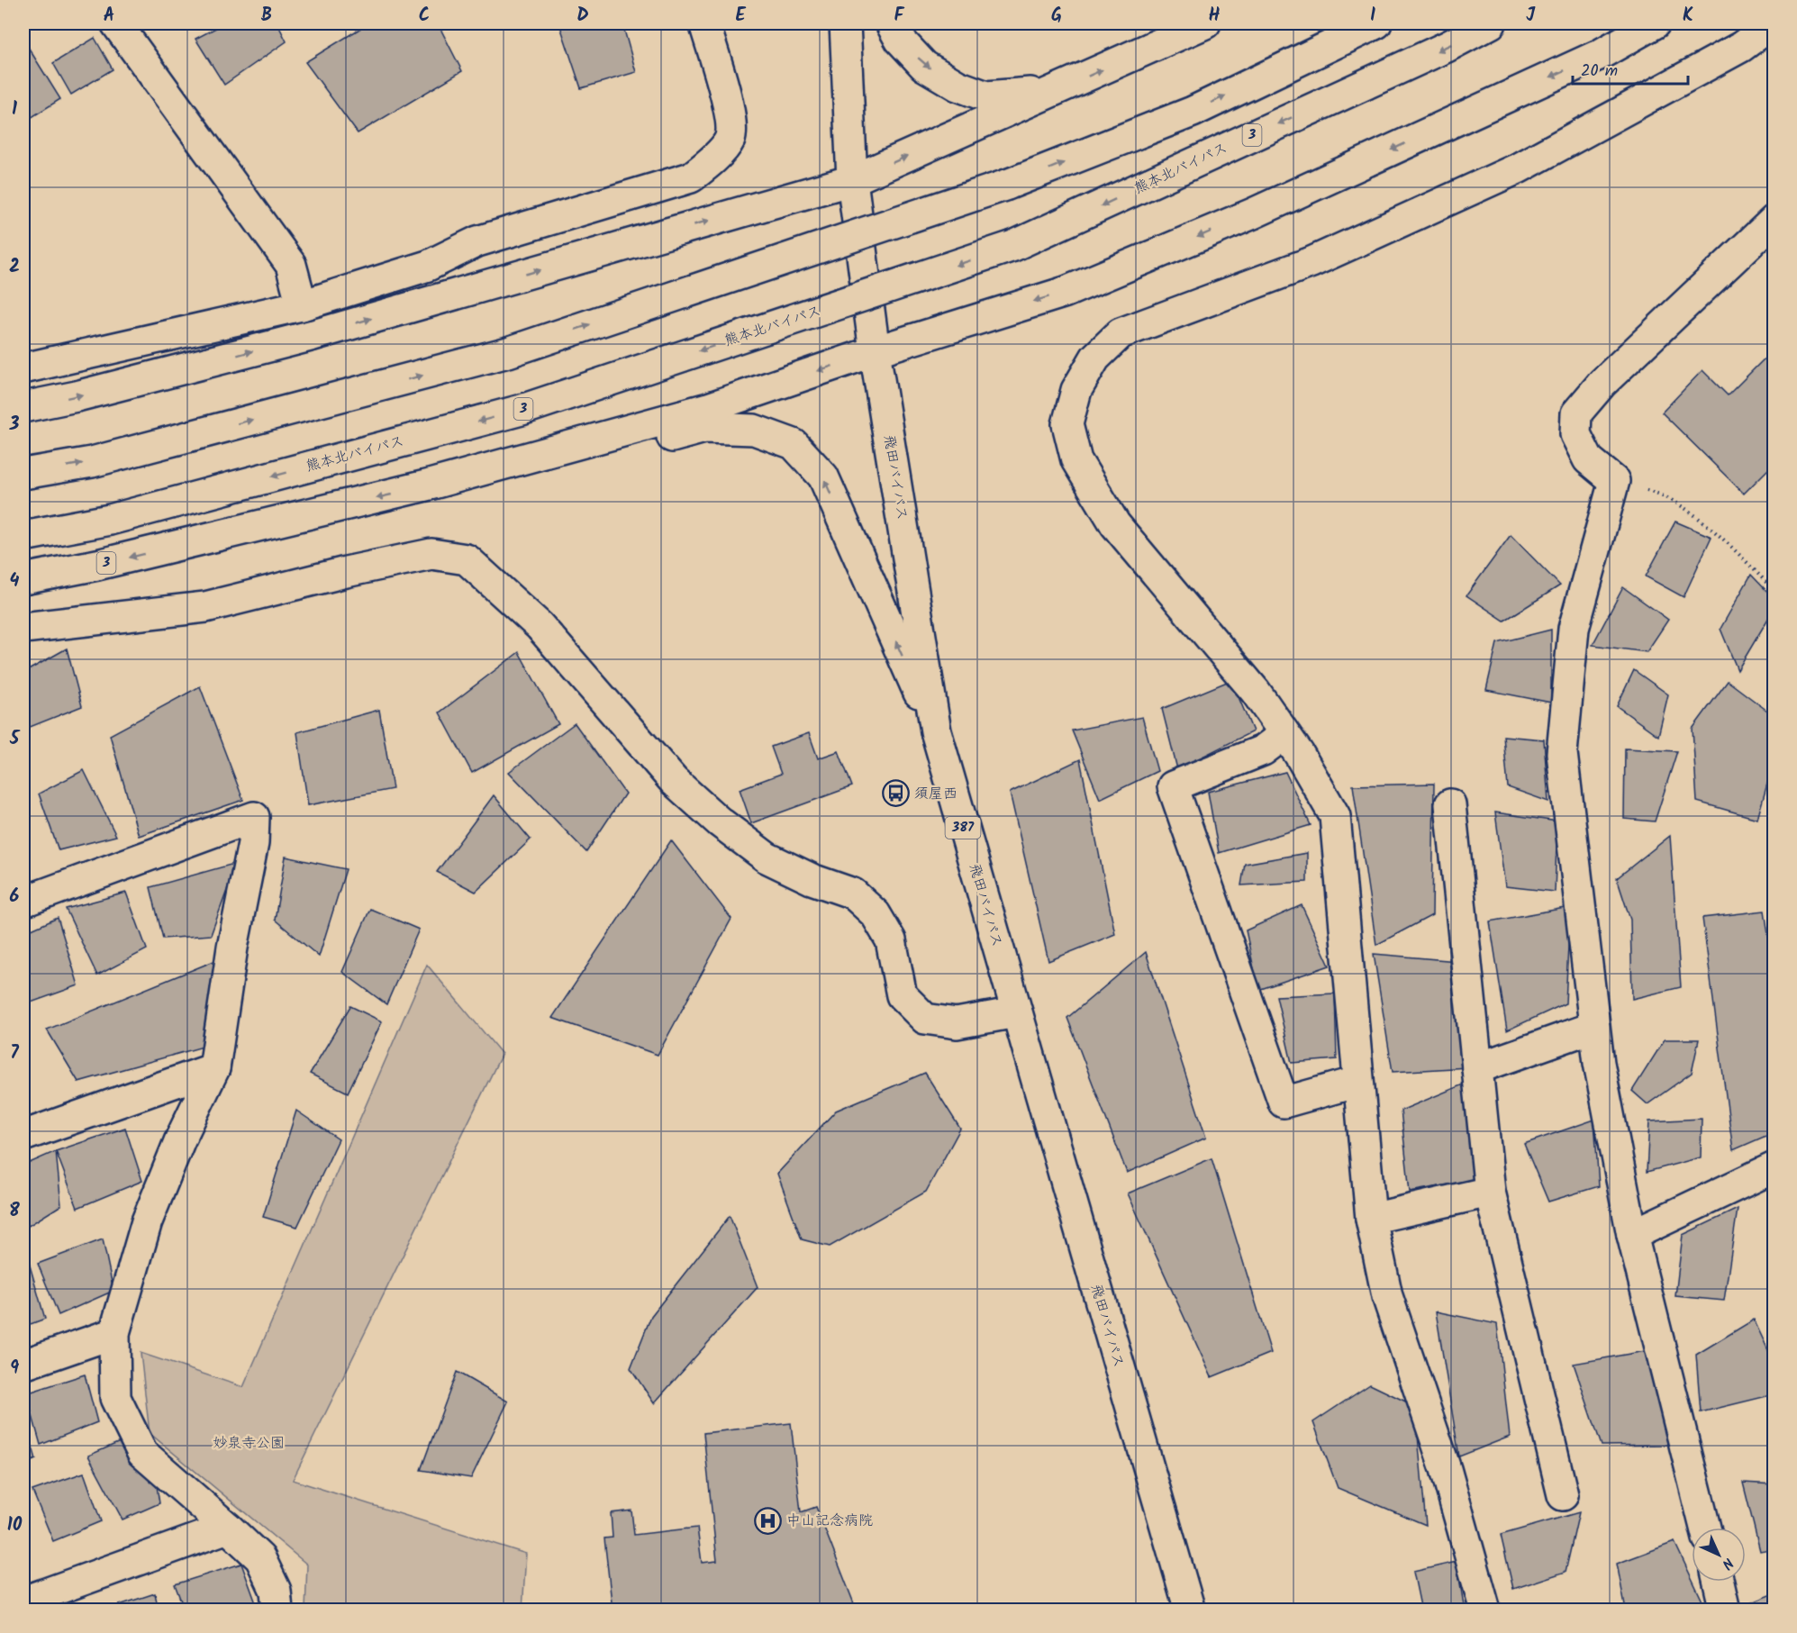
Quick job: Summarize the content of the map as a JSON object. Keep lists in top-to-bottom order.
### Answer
{
  "streets": {
    "main road": [
      "3",
      "熊本北バイパス",
      "飛田バイパス",
      "387"
    ]
  },
  "crossings": [
    ["3", "飛田バイパス"]
  ],
  "parks": ["妙泉寺公園"],
  "places": {
    "bus stop": ["須屋西"],
    "hospital": ["中山記念病院"]
  },
  "scale_bar": "20 m",
  "north": "bottom right",
  "grid": {
    "columns": [
      "A",
      "B",
      "C",
      "D",
      "E",
      "F",
      "G",
      "H",
      "I",
      "J",
      "K"
    ],
    "rows": [
      "1",
      "2",
      "3",
      "4",
      "5",
      "6",
      "7",
      "8",
      "9",
      "10"
    ]
  }
}
